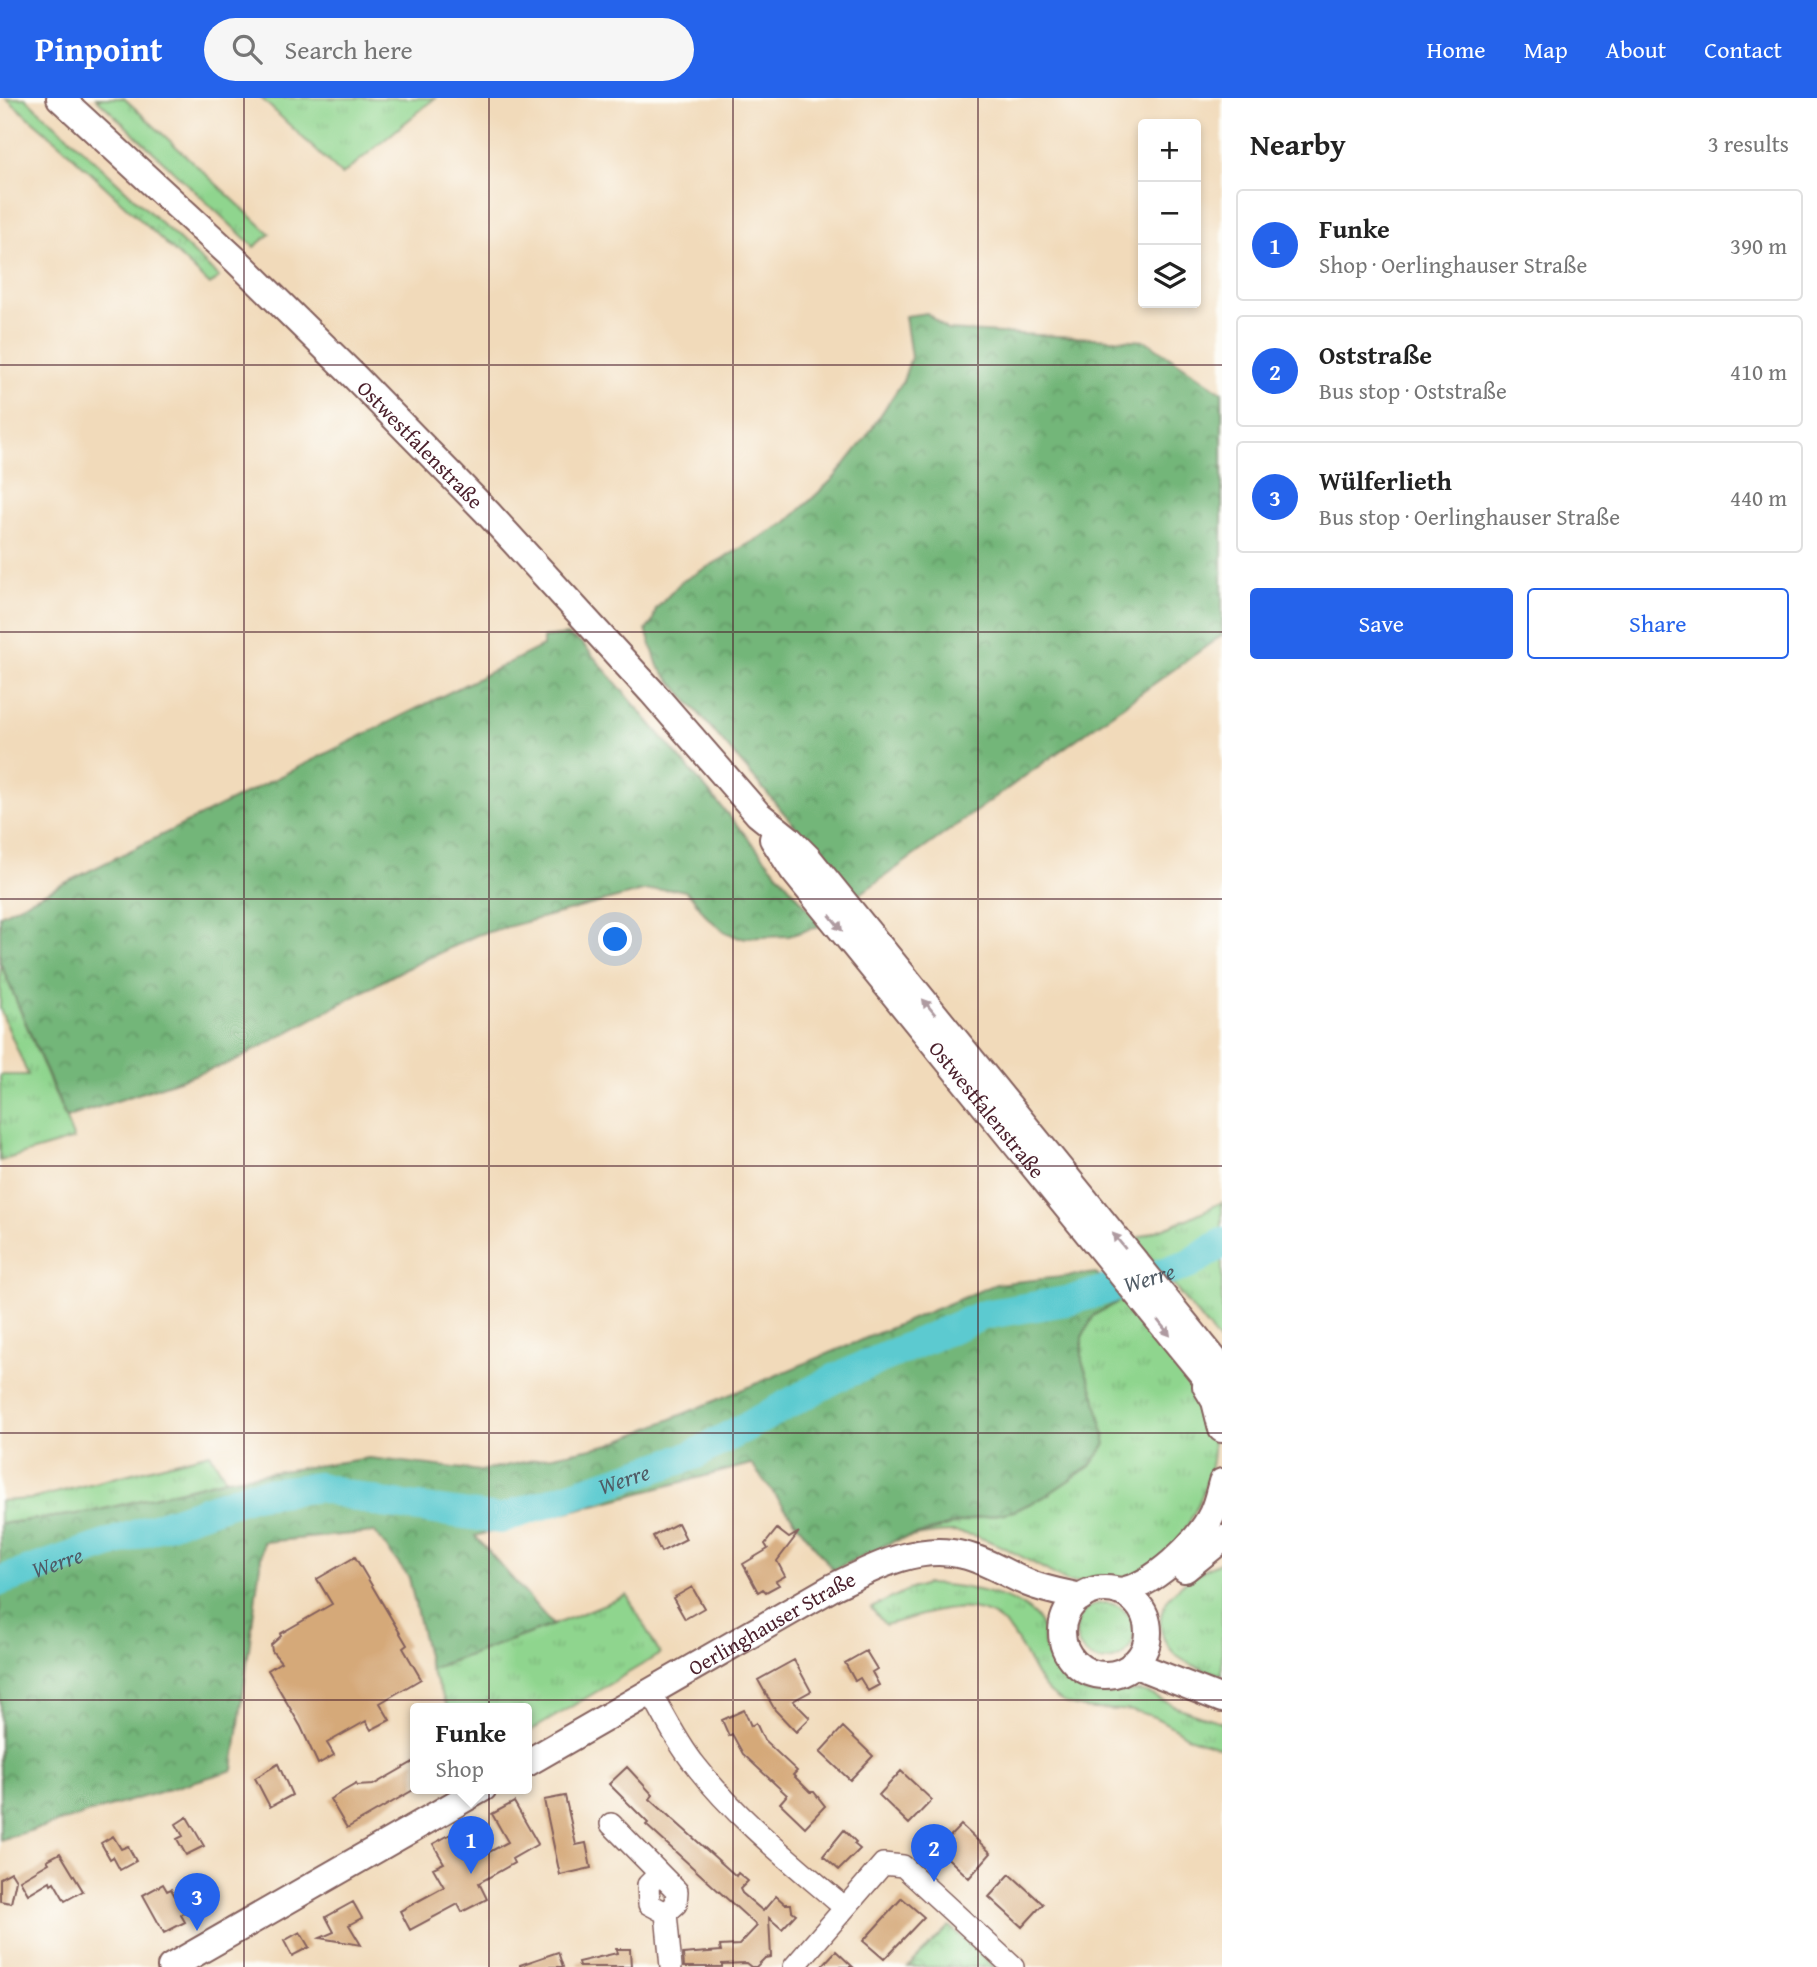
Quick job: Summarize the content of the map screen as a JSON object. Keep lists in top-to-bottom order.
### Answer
{
  "streets": {
    "main road": ["Ostwestfalenstraße", "Oerlinghauser Straße"]
  },
  "water": ["Werre"],
  "page": {
    "header": "Pinpoint",
    "search": "Search here",
    "nav": [
      "Home",
      "Map",
      "About",
      "Contact"
    ],
    "heading": ["Nearby", "3 results"],
    "map_buttons": ["+", "−"],
    "list": [
      {
        "mark": "1",
        "name": "Funke",
        "note": "Shop · Oerlinghauser Straße",
        "value": "390 m"
      },
      {
        "mark": "2",
        "name": "Oststraße",
        "note": "Bus stop · Oststraße",
        "value": "410 m"
      },
      {
        "mark": "3",
        "name": "Wülferlieth",
        "note": "Bus stop · Oerlinghauser Straße",
        "value": "440 m"
      }
    ],
    "buttons": ["Save", "Share"],
    "popup": ["Funke", "Shop"],
    "pins": ["1", "2", "3"]
  }
}
